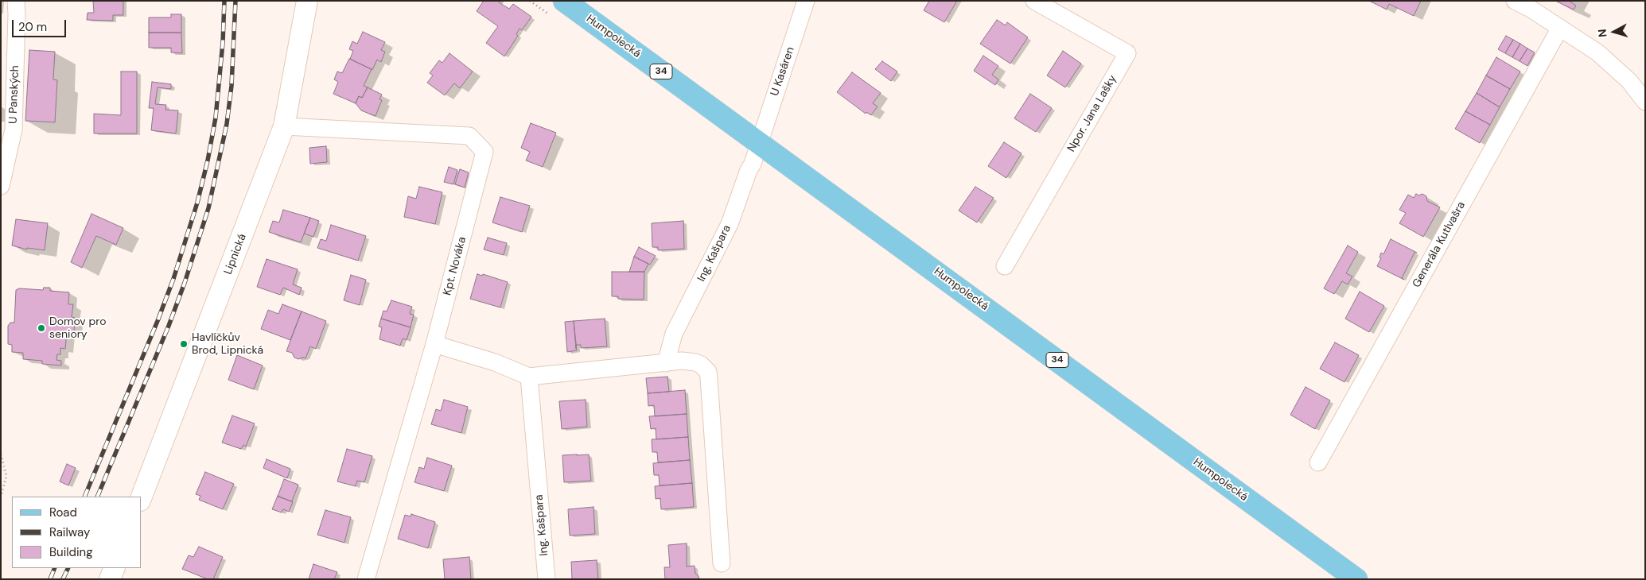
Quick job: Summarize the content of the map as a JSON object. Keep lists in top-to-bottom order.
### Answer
{
  "streets": {
    "main road": ["Humpolecká", "34"],
    "street": [
      "U Kasáren",
      "U Panských",
      "Npor. Jana Lašky",
      "Generála Kutlvašra",
      "Ing. Kašpara",
      "Lipnická",
      "Kpt. Nováka"
    ]
  },
  "crossings": [
    ["Humpolecká", "U Kasáren"],
    ["Humpolecká", "Ing. Kašpara"],
    ["U Kasáren", "Ing. Kašpara"],
    ["Lipnická", "Kpt. Nováka"]
  ],
  "places": ["Domov pro seniory", "Havlíčkův Brod, Lipnická"],
  "legend": ["Road", "Railway", "Building"],
  "scale_bar": "20 m",
  "north": "left"
}
